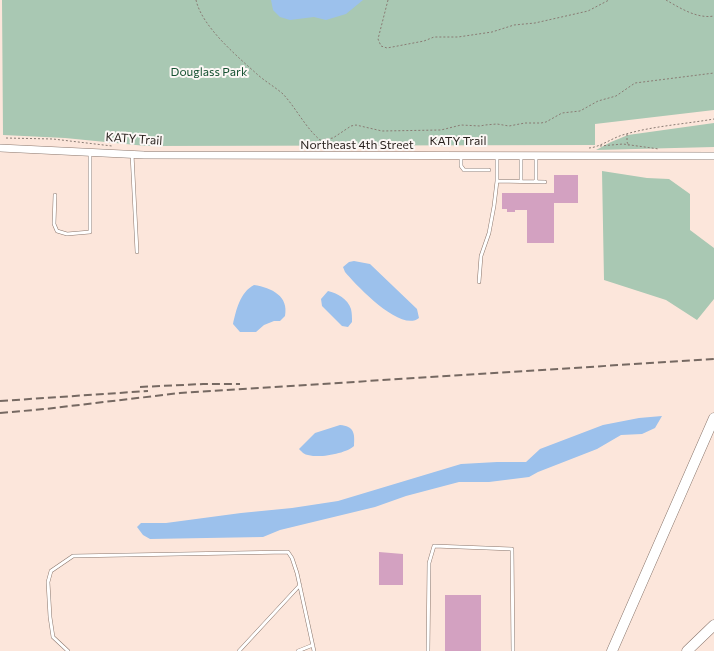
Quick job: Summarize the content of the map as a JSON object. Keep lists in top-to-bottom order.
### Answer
{
  "streets": {
    "street": ["Northeast 4th Street"],
    "path": ["KATY Trail"]
  },
  "parks": ["Douglass Park"]
}
